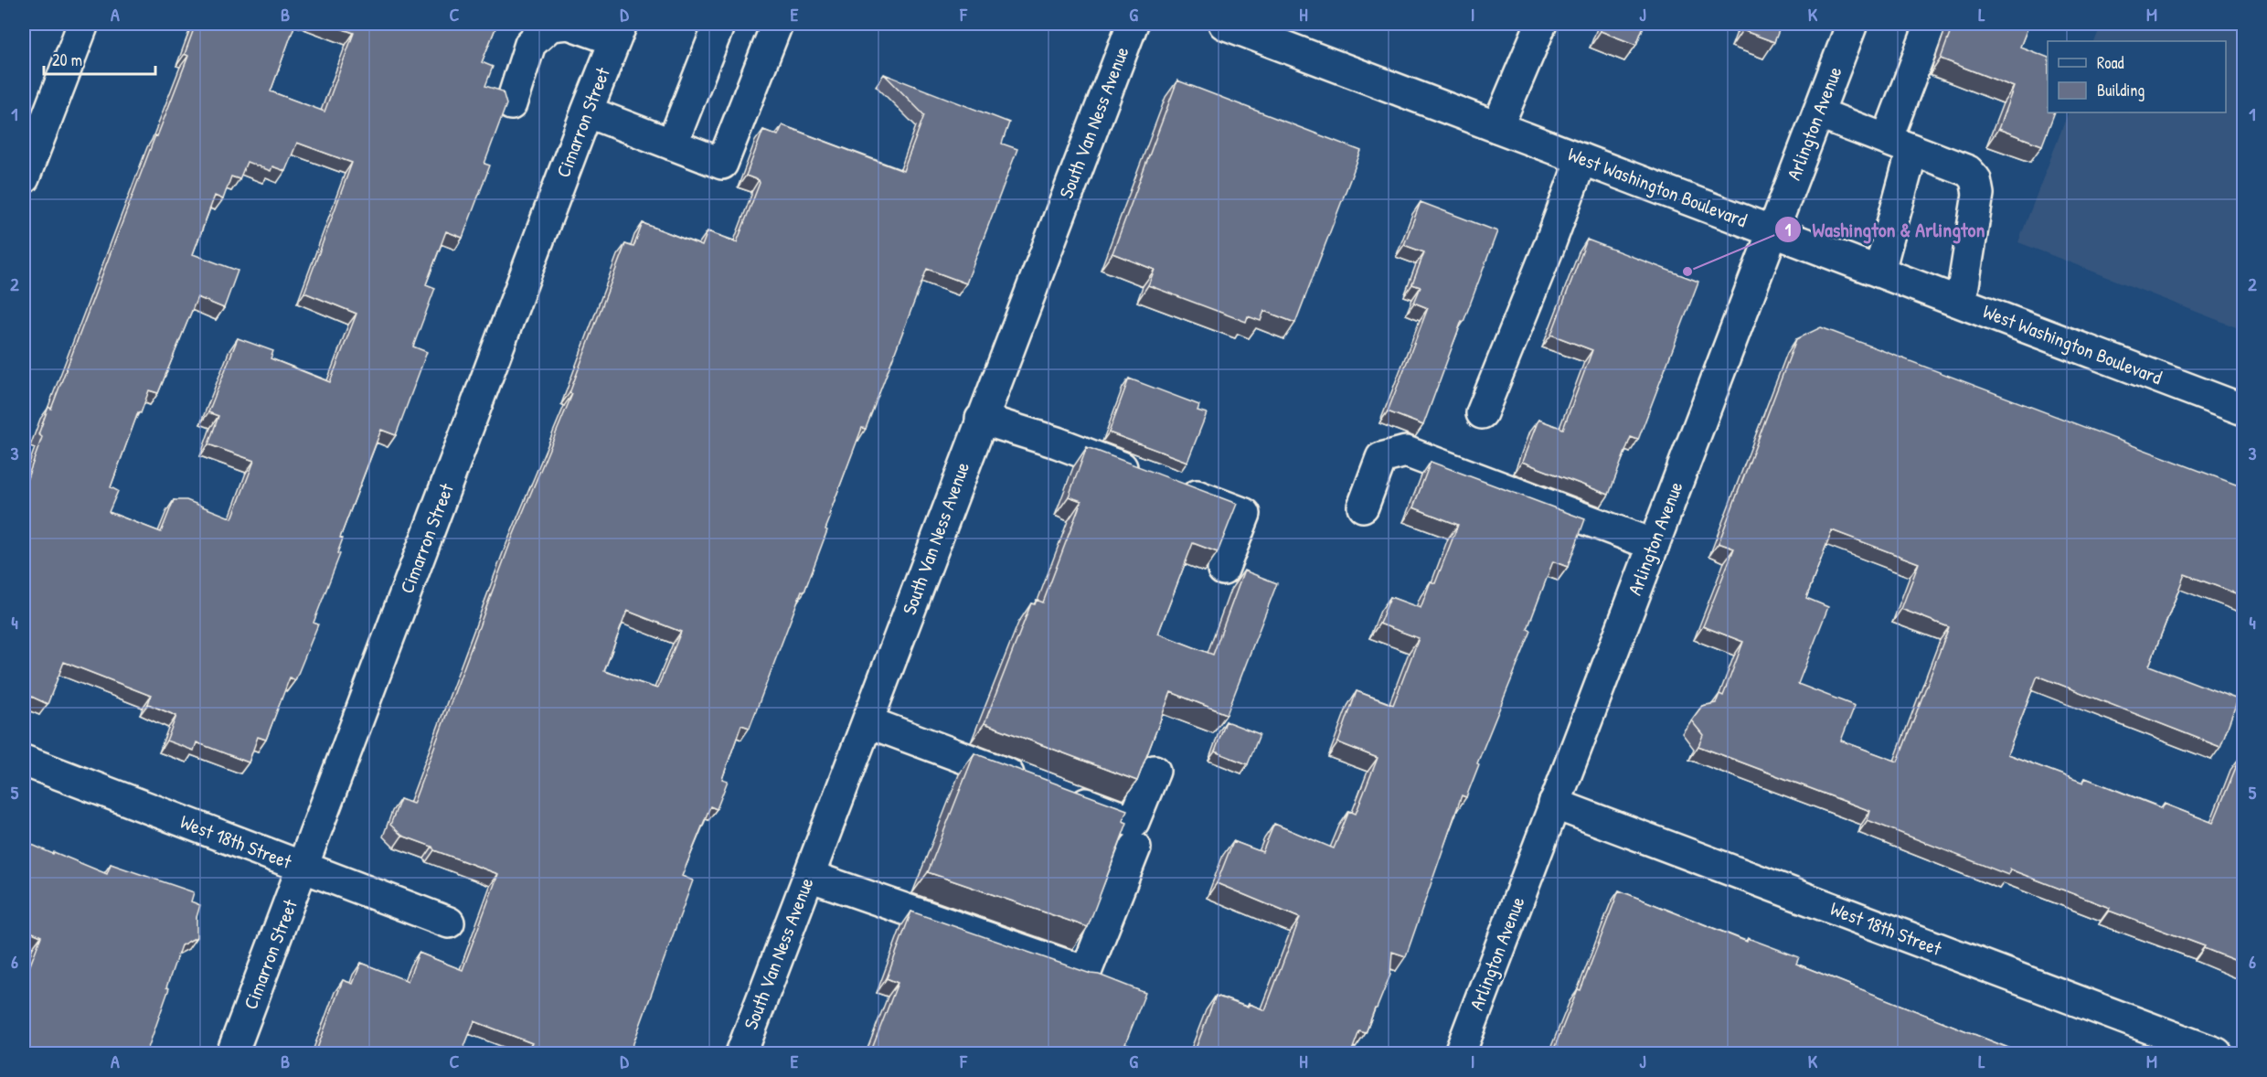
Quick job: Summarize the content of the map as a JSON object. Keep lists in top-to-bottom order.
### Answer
{
  "streets": {
    "street": [
      "Cimarron Street",
      "South Van Ness Avenue",
      "Arlington Avenue",
      "West Washington Boulevard",
      "West 18th Street"
    ]
  },
  "crossings": [
    ["Cimarron Street", "West 18th Street"],
    ["Arlington Avenue", "West Washington Boulevard"],
    ["Arlington Avenue", "West 18th Street"]
  ],
  "places": ["Washington & Arlington"],
  "legend": ["Road", "Building"],
  "scale_bar": "20 m",
  "grid": {
    "columns": [
      "A",
      "B",
      "C",
      "D",
      "E",
      "F",
      "G",
      "H",
      "I",
      "J",
      "K",
      "L",
      "M"
    ],
    "rows": [
      "1",
      "2",
      "3",
      "4",
      "5",
      "6"
    ]
  }
}
